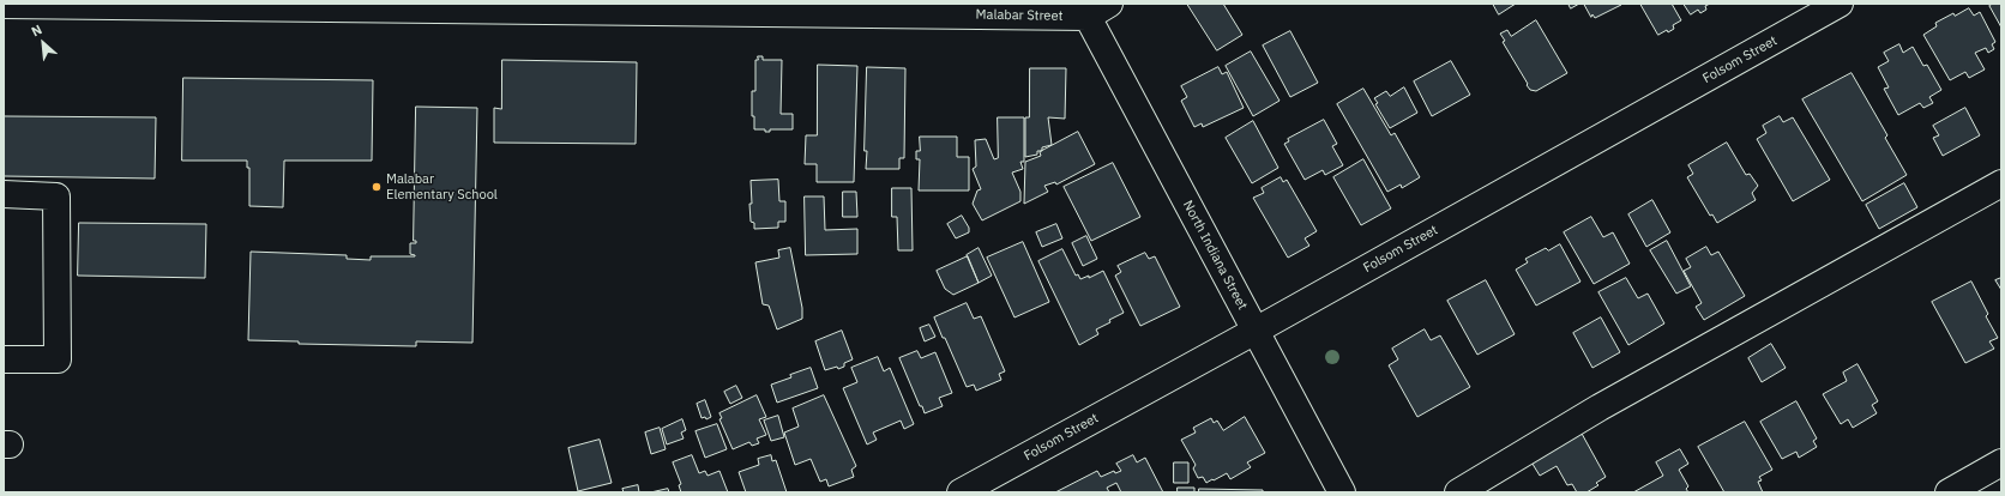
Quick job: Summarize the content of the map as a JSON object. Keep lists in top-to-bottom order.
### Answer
{
  "streets": {
    "street": ["Malabar Street", "Folsom Street", "North Indiana Street"]
  },
  "crossings": [
    ["Malabar Street", "North Indiana Street"],
    ["Folsom Street", "North Indiana Street"]
  ],
  "places": ["Malabar Elementary School"],
  "north": "top left"
}
